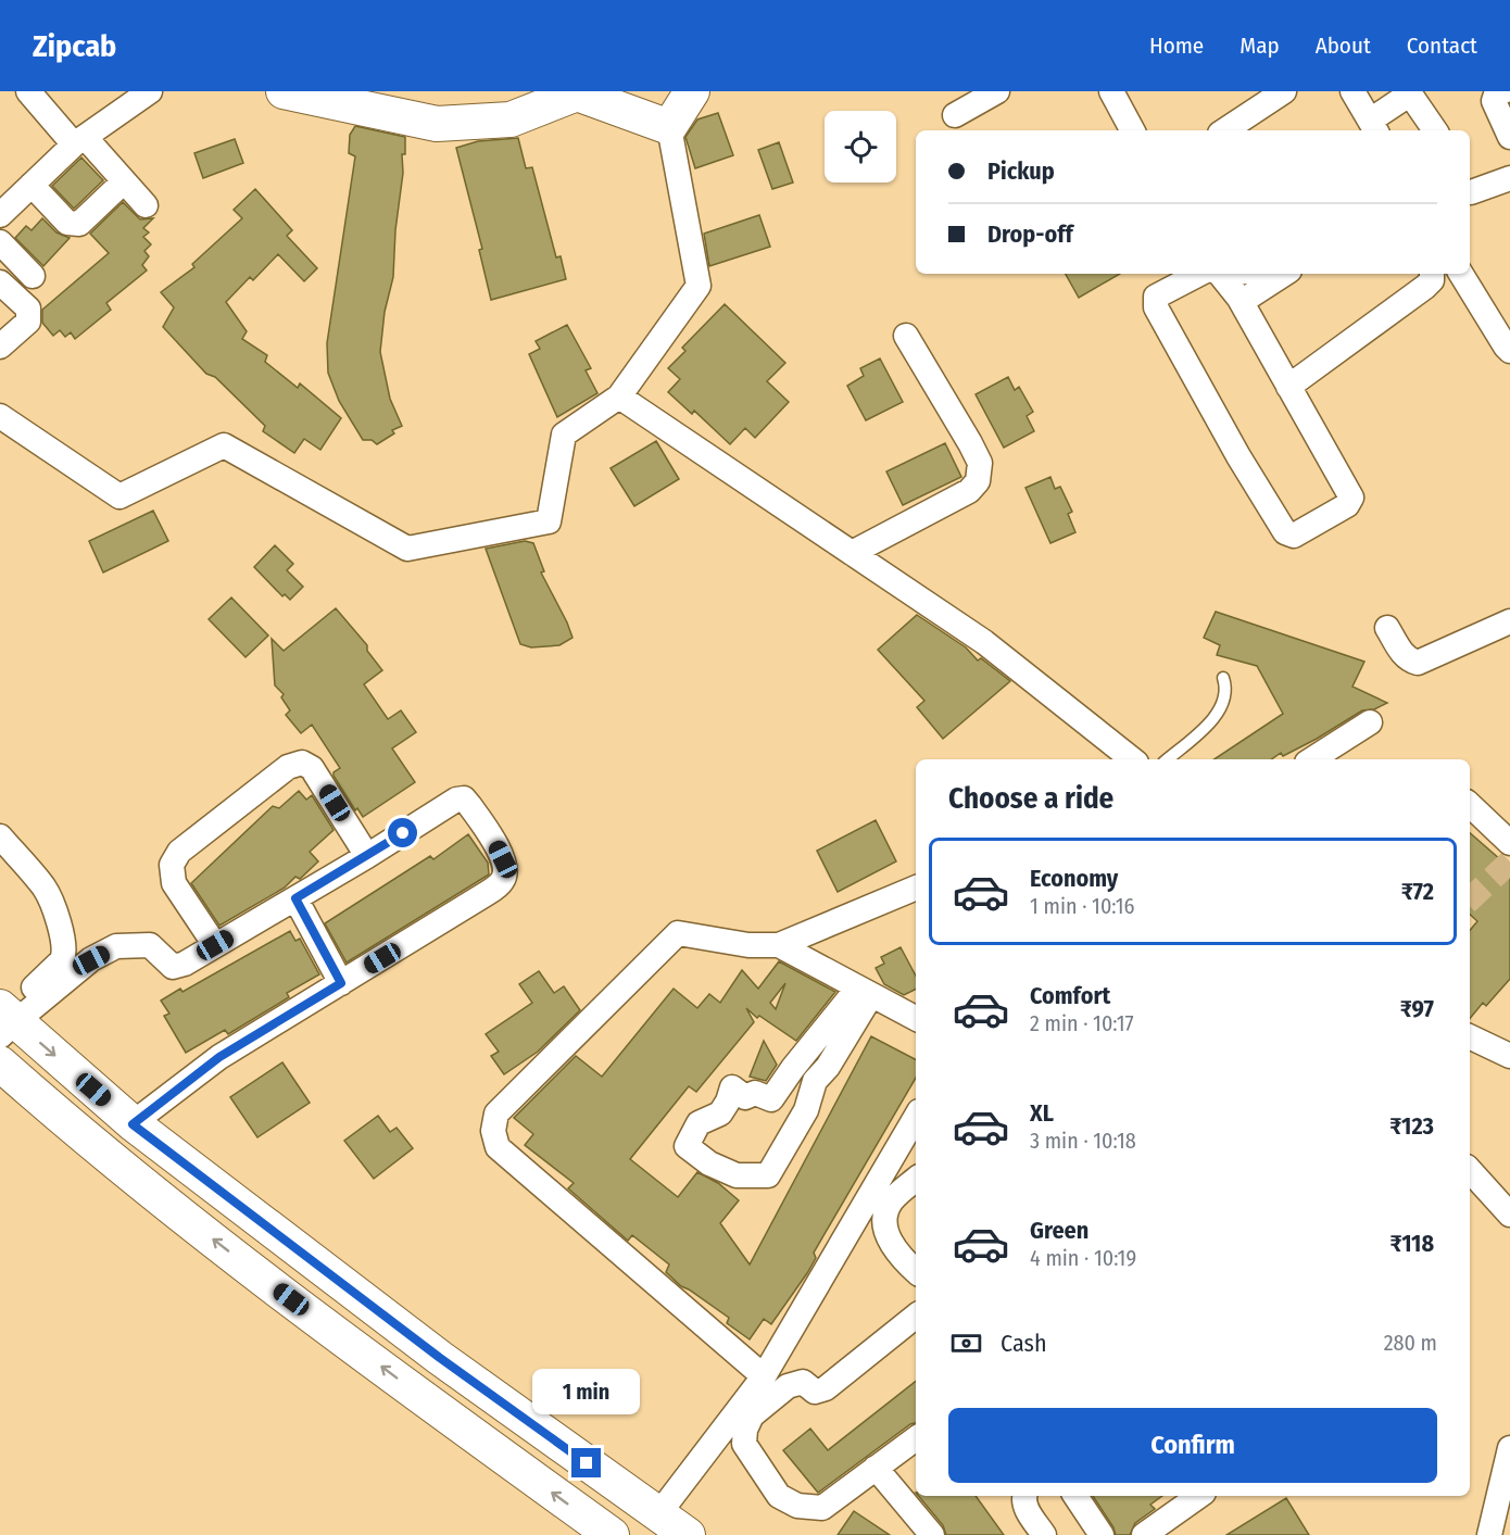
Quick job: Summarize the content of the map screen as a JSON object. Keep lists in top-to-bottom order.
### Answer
{
  "page": {
    "header": "Zipcab",
    "nav": [
      "Home",
      "Map",
      "About",
      "Contact"
    ],
    "banner": ["Pickup", "Drop-off"],
    "heading": "Choose a ride",
    "list": [
      {
        "name": "Economy",
        "note": "1 min · 10:16",
        "value": "₹72"
      },
      {
        "name": "Comfort",
        "note": "2 min · 10:17",
        "value": "₹97"
      },
      {
        "name": "XL",
        "note": "3 min · 10:18",
        "value": "₹123"
      },
      {
        "name": "Green",
        "note": "4 min · 10:19",
        "value": "₹118"
      }
    ],
    "pay": ["Cash", "280 m"],
    "bubble": "1 min",
    "buttons": "Confirm"
  }
}
